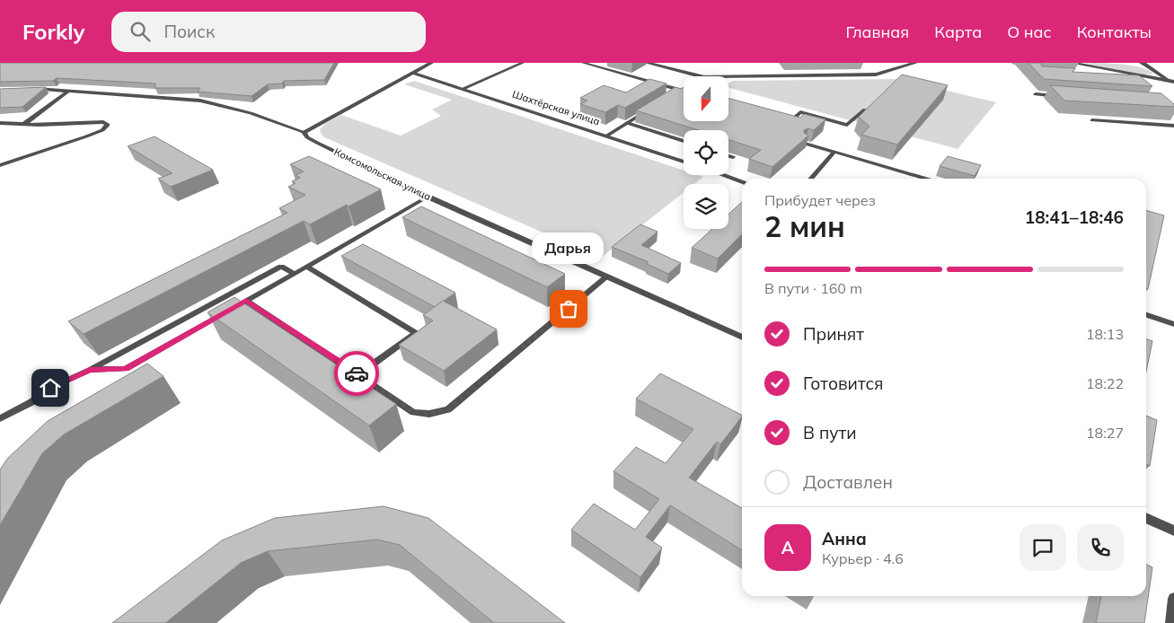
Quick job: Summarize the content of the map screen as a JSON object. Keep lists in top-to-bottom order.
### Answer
{
  "streets": {
    "street": ["Шахтёрская улица", "Комсомольская улица"]
  },
  "places": ["Дарья"],
  "north": "bottom",
  "page": {
    "header": "Forkly",
    "search": "Поиск",
    "nav": [
      "Главная",
      "Карта",
      "О нас",
      "Контакты"
    ],
    "heading": ["2 мин", "Прибудет через", "18:41–18:46"],
    "panel": ["Анна", "Курьер · 4.6"],
    "bubble": "Дарья",
    "bar": "В пути · 160 m",
    "list": [
      ["Принят", "18:13"],
      ["Готовится", "18:22"],
      ["В пути", "18:27"],
      "Доставлен"
    ],
    "round": "А"
  }
}
